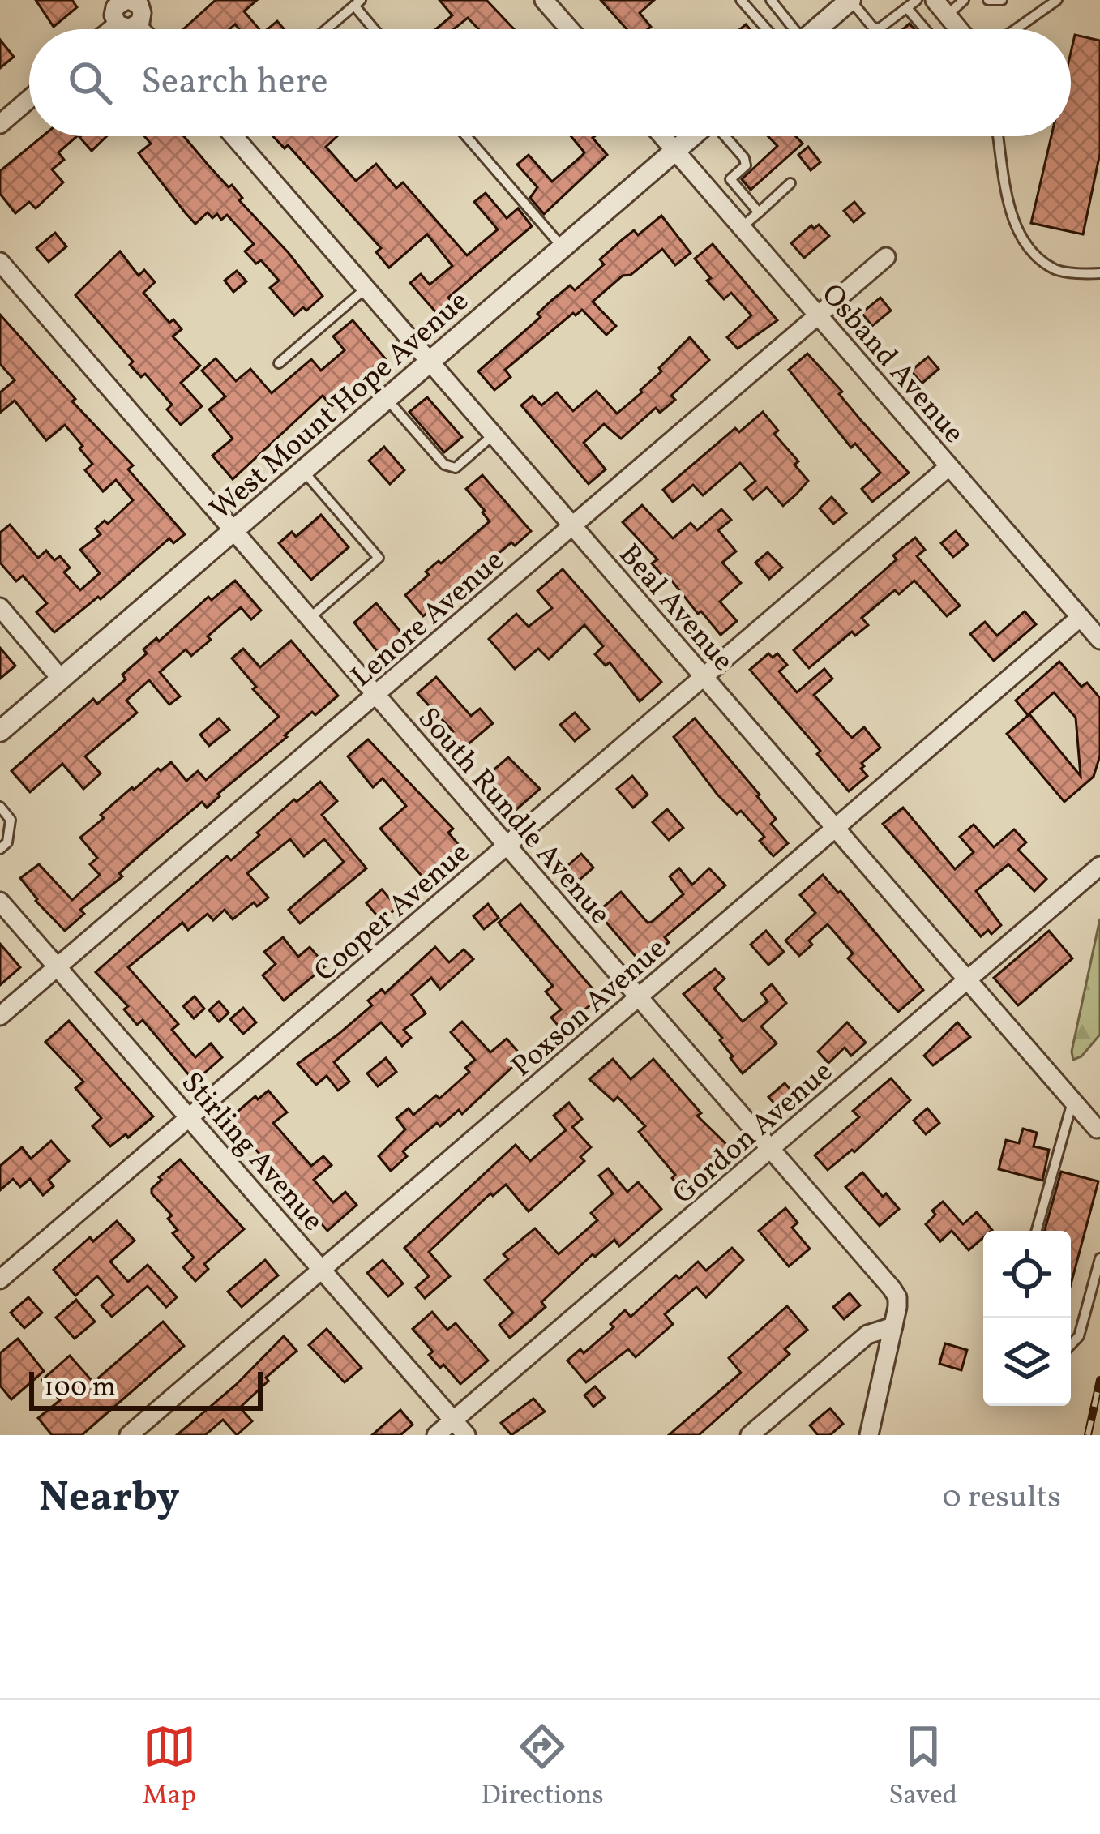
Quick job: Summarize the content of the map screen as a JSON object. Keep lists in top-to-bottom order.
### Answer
{
  "streets": {
    "street": [
      "Osband Avenue",
      "West Mount Hope Avenue",
      "Beal Avenue",
      "Lenore Avenue",
      "South Rundle Avenue",
      "Cooper Avenue",
      "Poxson Avenue",
      "Gordon Avenue",
      "Stirling Avenue"
    ]
  },
  "crossings": [
    ["Osband Avenue", "West Mount Hope Avenue"],
    ["Osband Avenue", "Lenore Avenue"],
    ["Osband Avenue", "Cooper Avenue"],
    ["Osband Avenue", "Poxson Avenue"],
    ["West Mount Hope Avenue", "Beal Avenue"],
    ["West Mount Hope Avenue", "South Rundle Avenue"],
    ["Beal Avenue", "Lenore Avenue"],
    ["Beal Avenue", "Cooper Avenue"],
    ["Beal Avenue", "Poxson Avenue"],
    ["Beal Avenue", "Gordon Avenue"],
    ["Lenore Avenue", "South Rundle Avenue"],
    ["Lenore Avenue", "Stirling Avenue"],
    ["South Rundle Avenue", "Cooper Avenue"],
    ["South Rundle Avenue", "Poxson Avenue"],
    ["South Rundle Avenue", "Gordon Avenue"],
    ["Cooper Avenue", "Stirling Avenue"],
    ["Poxson Avenue", "Stirling Avenue"],
    ["Gordon Avenue", "Stirling Avenue"]
  ],
  "scale_bar": "100 m",
  "page": {
    "search": "Search here",
    "scale": "100 m",
    "heading": ["Nearby", "0 results"],
    "nav": ["Map", "Directions", "Saved"]
  }
}
